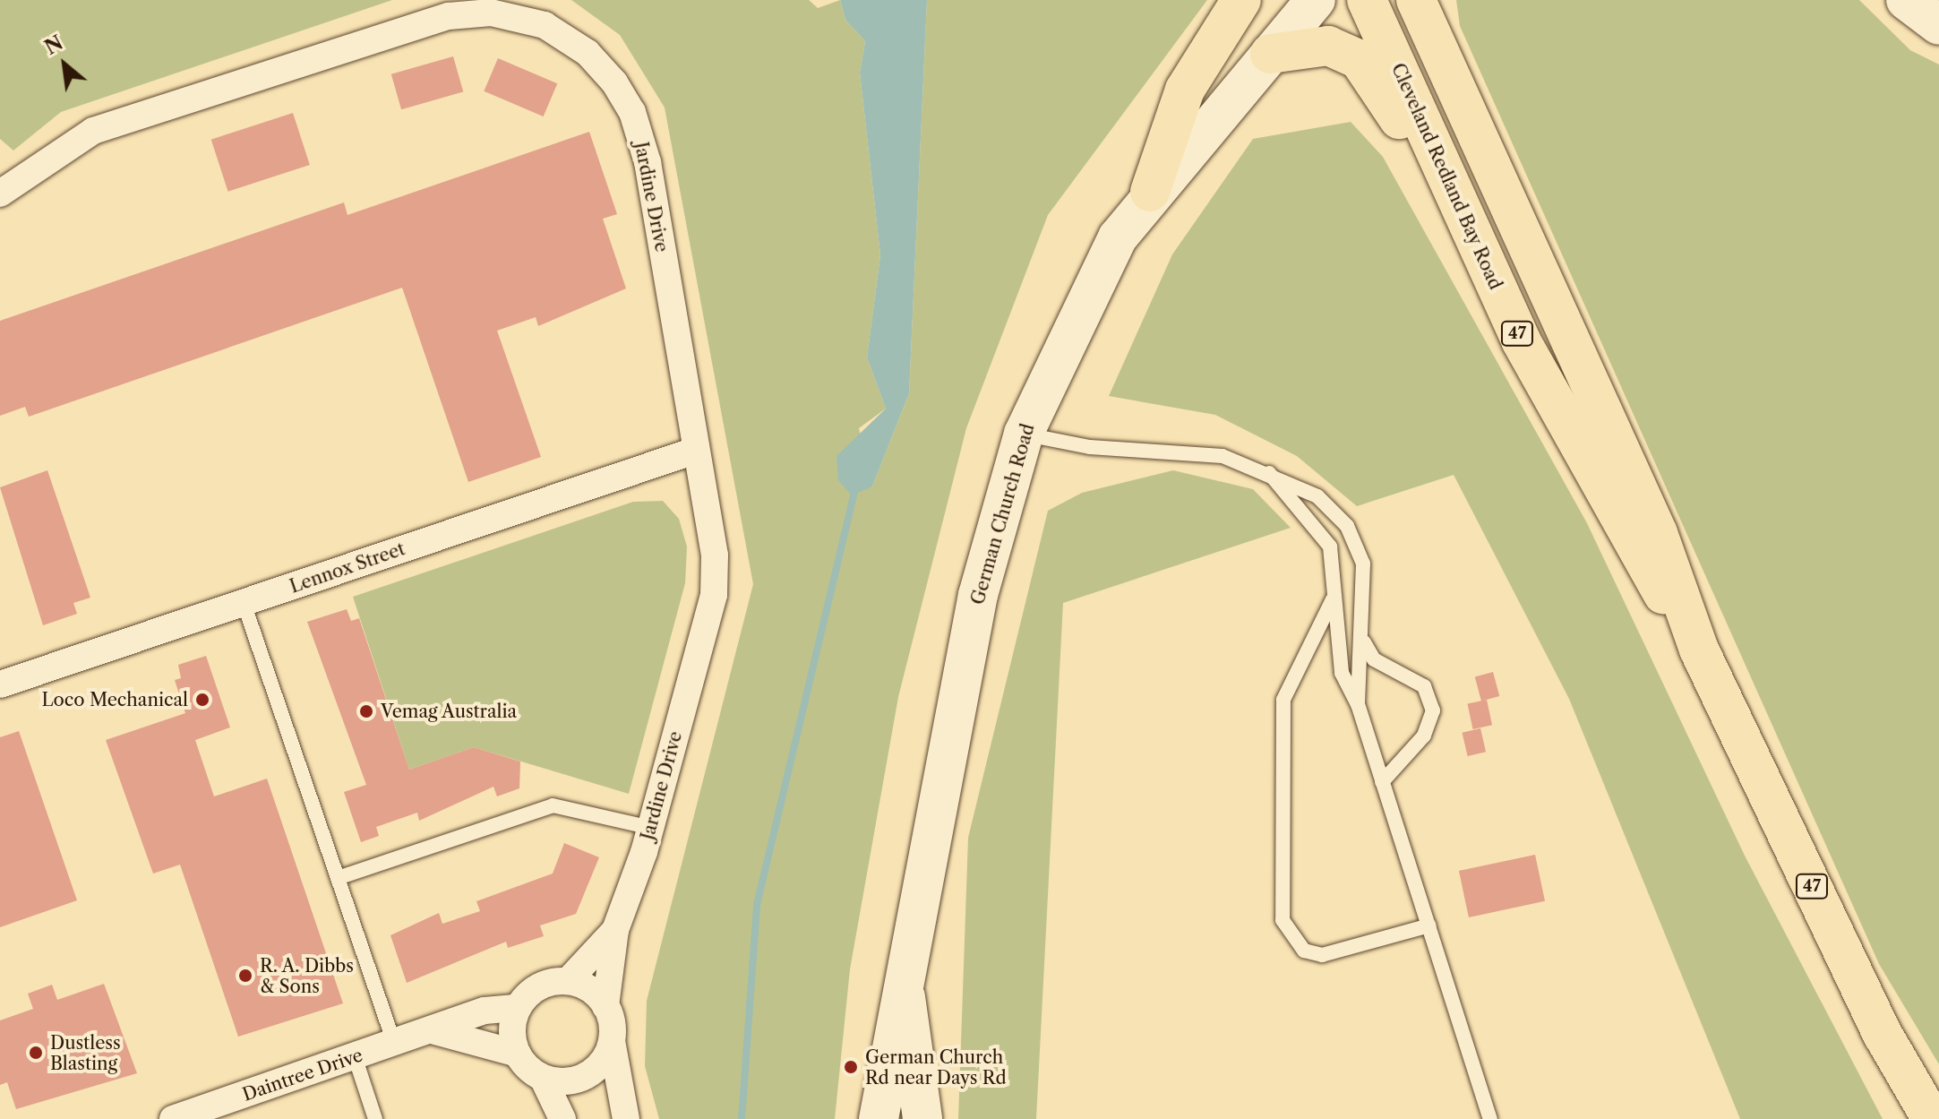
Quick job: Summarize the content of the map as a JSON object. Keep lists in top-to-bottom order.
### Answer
{
  "streets": {
    "highway": ["Cleveland Redland Bay Road", "47"],
    "street": [
      "Jardine Drive",
      "German Church Road",
      "Lennox Street",
      "Daintree Drive"
    ]
  },
  "crossings": [
    ["Jardine Drive", "Lennox Street"]
  ],
  "places": [
    "Loco Mechanical",
    "Vemag Australia",
    "R. A. Dibbs & Sons",
    "Dustless Blasting",
    "German Church Rd near Days Rd"
  ],
  "north": "top left"
}
